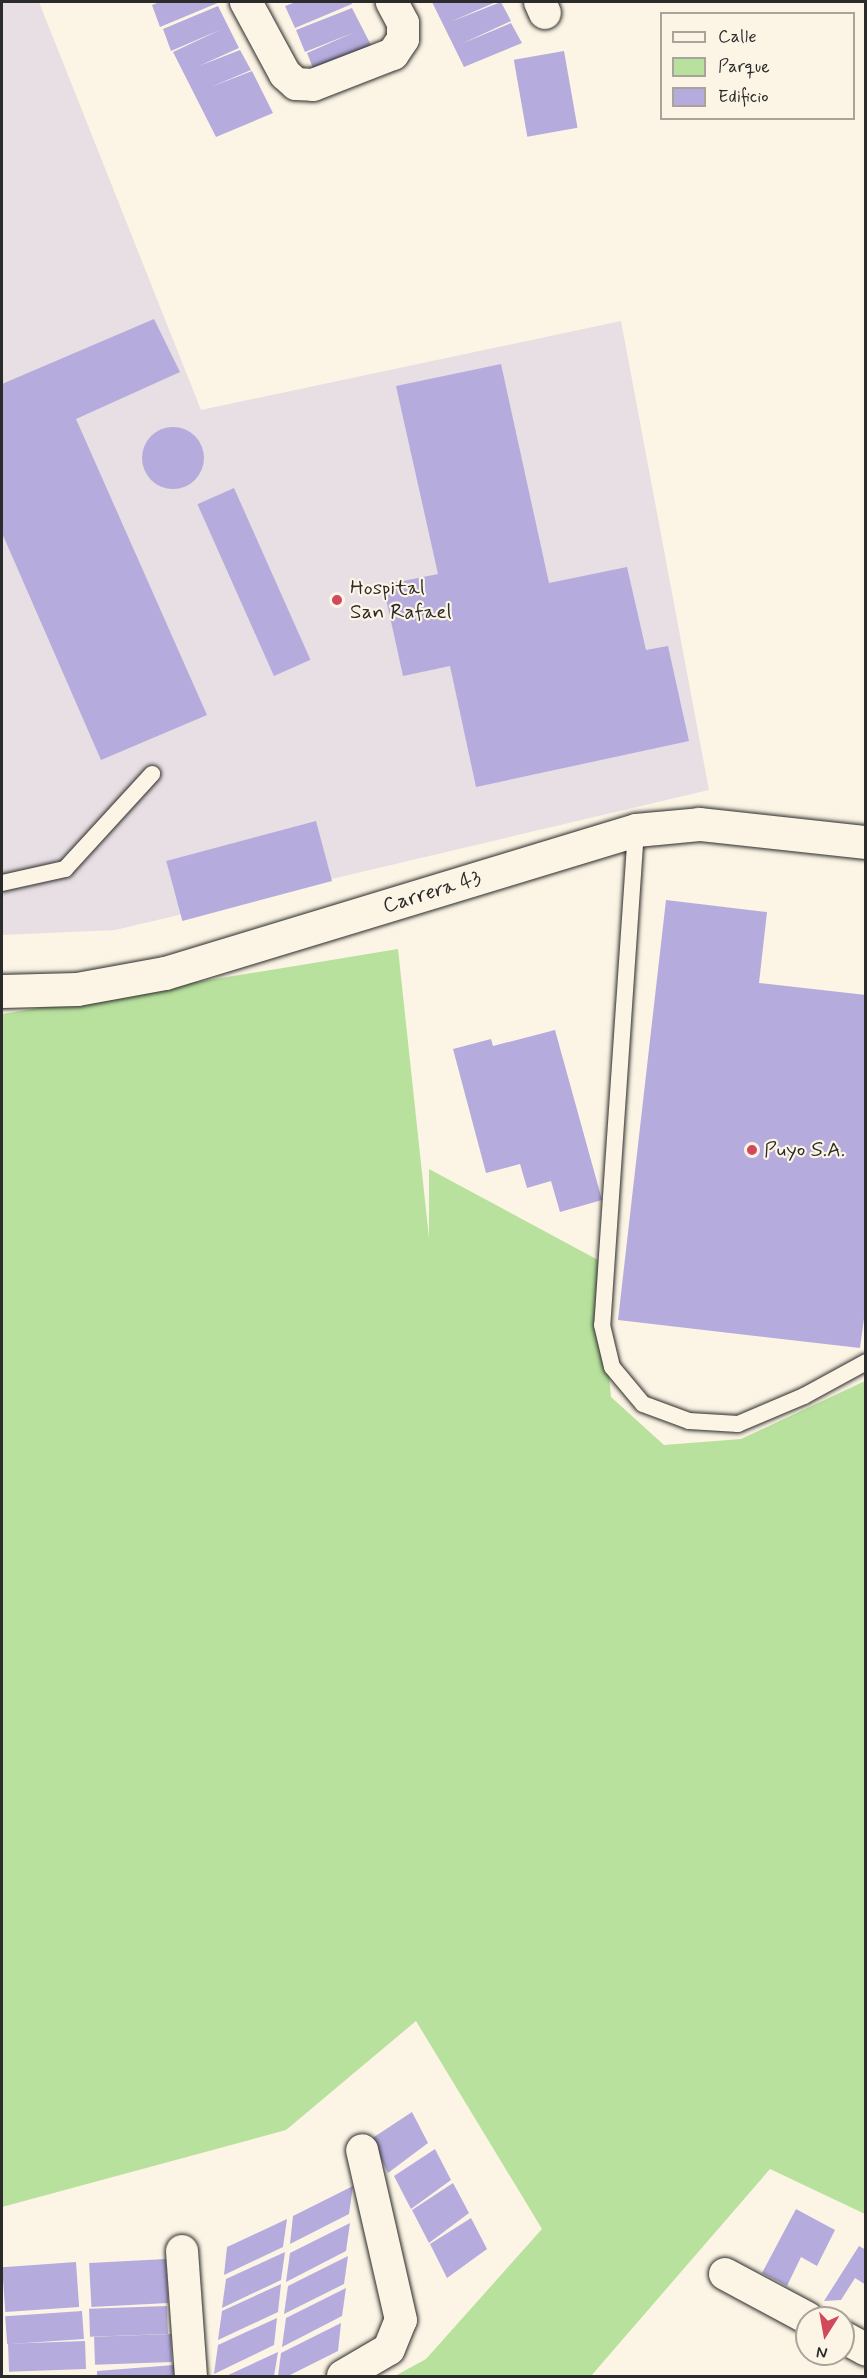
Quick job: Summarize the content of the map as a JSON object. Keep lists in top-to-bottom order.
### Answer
{
  "streets": {
    "street": ["Carrera 43"]
  },
  "places": ["Hospital San Rafael", "Puyo S.A."],
  "legend": ["Calle", "Parque", "Edificio"],
  "north": "bottom"
}
